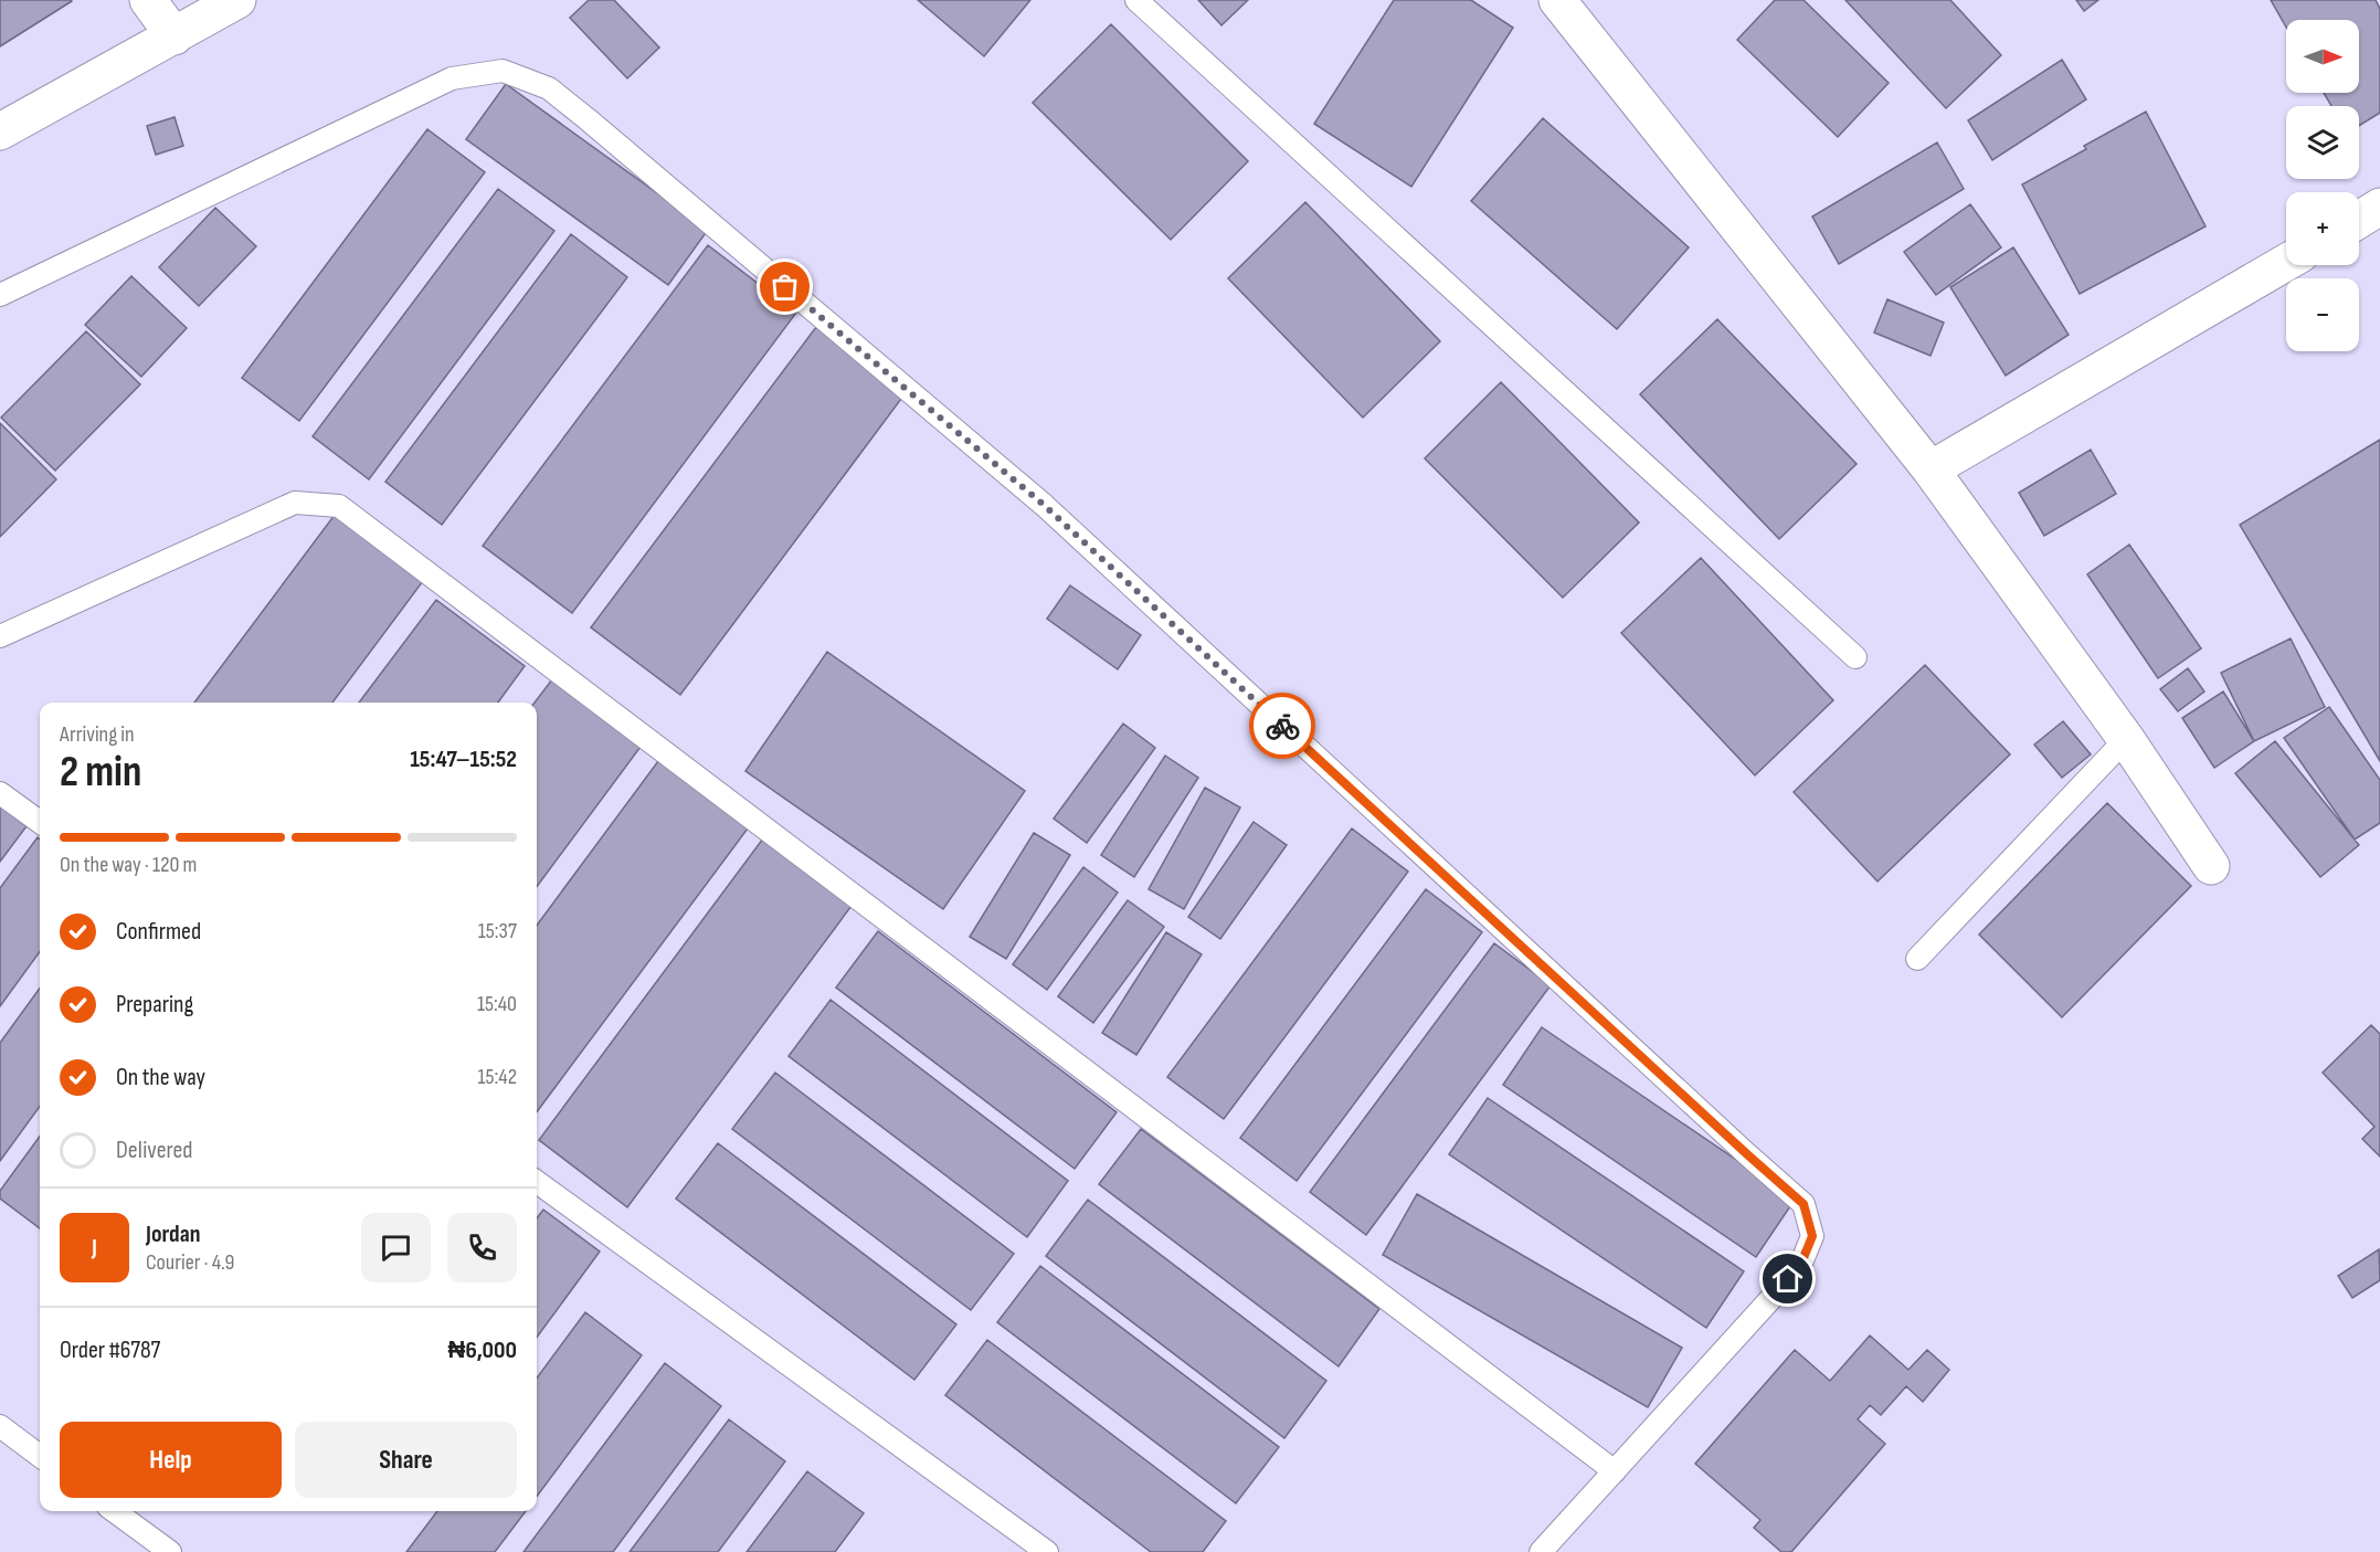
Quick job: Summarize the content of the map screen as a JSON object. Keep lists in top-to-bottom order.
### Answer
{
  "north": "right",
  "page": {
    "map_buttons": ["+", "−"],
    "heading": ["2 min", "Arriving in", "15:47–15:52"],
    "panel": [
      "Jordan",
      "Courier · 4.9",
      "Order #6787",
      "₦6,000"
    ],
    "bar": "On the way · 120 m",
    "list": [
      ["Confirmed", "15:37"],
      ["Preparing", "15:40"],
      ["On the way", "15:42"],
      "Delivered"
    ],
    "round": "J",
    "buttons": ["Help", "Share"]
  }
}
